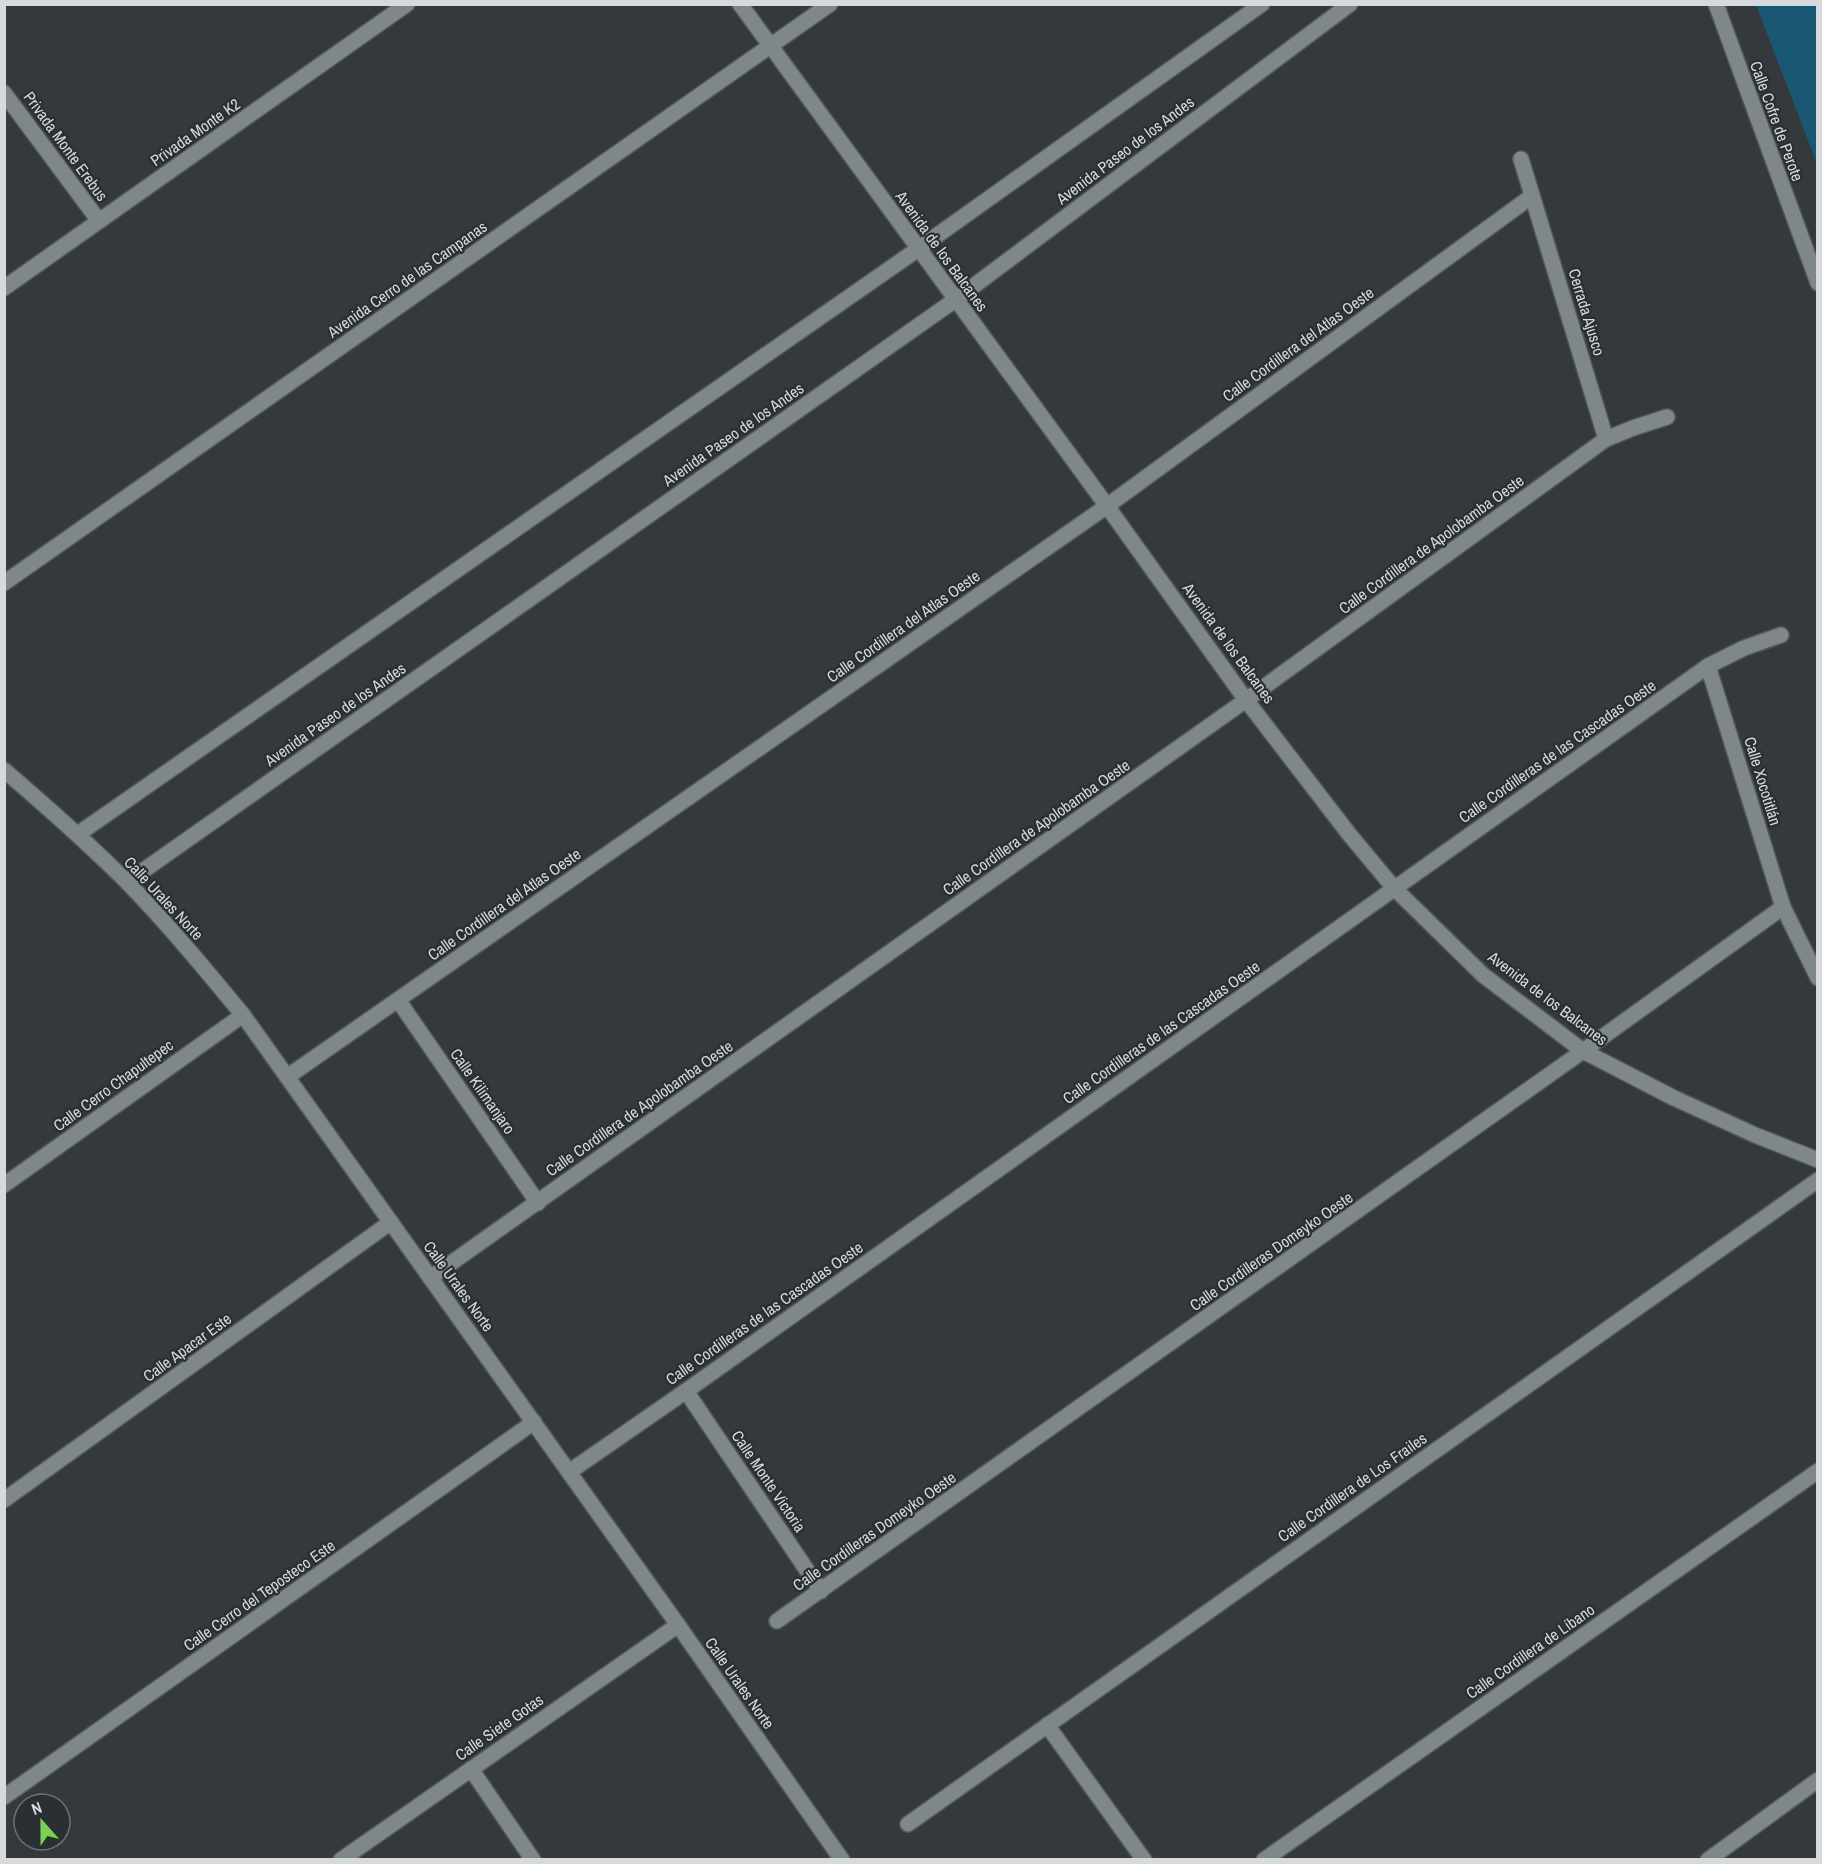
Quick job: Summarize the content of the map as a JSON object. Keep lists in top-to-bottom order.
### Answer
{
  "streets": {
    "street": [
      "Calle Cofre de Perote",
      "Privada Monte K2",
      "Privada Monte Erebus",
      "Avenida Paseo de los Andes",
      "Avenida de los Balcanes",
      "Avenida Cerro de las Campanas",
      "Cerrada Ajusco",
      "Calle Cordillera del Atlas Oeste",
      "Calle Cordillera de Apolobamba Oeste",
      "Calle Cordilleras de las Cascadas Oeste",
      "Calle Xocotitlán",
      "Calle Urales Norte",
      "Calle Cerro Chapultepec",
      "Calle Kilimanjaro",
      "Calle Cordilleras Domeyko Oeste",
      "Calle Apacar Este",
      "Calle Monte Victoria",
      "Calle Cordillera de Los Frailes",
      "Calle Cerro del Teposteco Este",
      "Calle Cordillera de Líbano",
      "Calle Siete Gotas"
    ]
  },
  "crossings": [
    ["Privada Monte K2", "Privada Monte Erebus"],
    ["Avenida Paseo de los Andes", "Avenida de los Balcanes"],
    ["Avenida Paseo de los Andes", "Calle Urales Norte"],
    ["Avenida de los Balcanes", "Avenida Cerro de las Campanas"],
    ["Avenida de los Balcanes", "Calle Cordillera del Atlas Oeste"],
    ["Avenida de los Balcanes", "Calle Cordillera de Apolobamba Oeste"],
    ["Avenida de los Balcanes", "Calle Cordilleras de las Cascadas Oeste"],
    ["Avenida de los Balcanes", "Calle Cordilleras Domeyko Oeste"],
    ["Cerrada Ajusco", "Calle Cordillera del Atlas Oeste"],
    ["Cerrada Ajusco", "Calle Cordillera de Apolobamba Oeste"],
    ["Calle Cordillera del Atlas Oeste", "Calle Urales Norte"],
    ["Calle Cordillera del Atlas Oeste", "Calle Kilimanjaro"],
    ["Calle Cordillera de Apolobamba Oeste", "Calle Urales Norte"],
    ["Calle Cordillera de Apolobamba Oeste", "Calle Kilimanjaro"],
    ["Calle Cordilleras de las Cascadas Oeste", "Calle Xocotitlán"],
    ["Calle Cordilleras de las Cascadas Oeste", "Calle Urales Norte"],
    ["Calle Cordilleras de las Cascadas Oeste", "Calle Monte Victoria"],
    ["Calle Xocotitlán", "Calle Cordilleras Domeyko Oeste"],
    ["Calle Urales Norte", "Calle Cerro Chapultepec"],
    ["Calle Urales Norte", "Calle Apacar Este"],
    ["Calle Urales Norte", "Calle Cerro del Teposteco Este"],
    ["Calle Urales Norte", "Calle Siete Gotas"],
    ["Calle Cordilleras Domeyko Oeste", "Calle Monte Victoria"]
  ],
  "north": "top"
}
